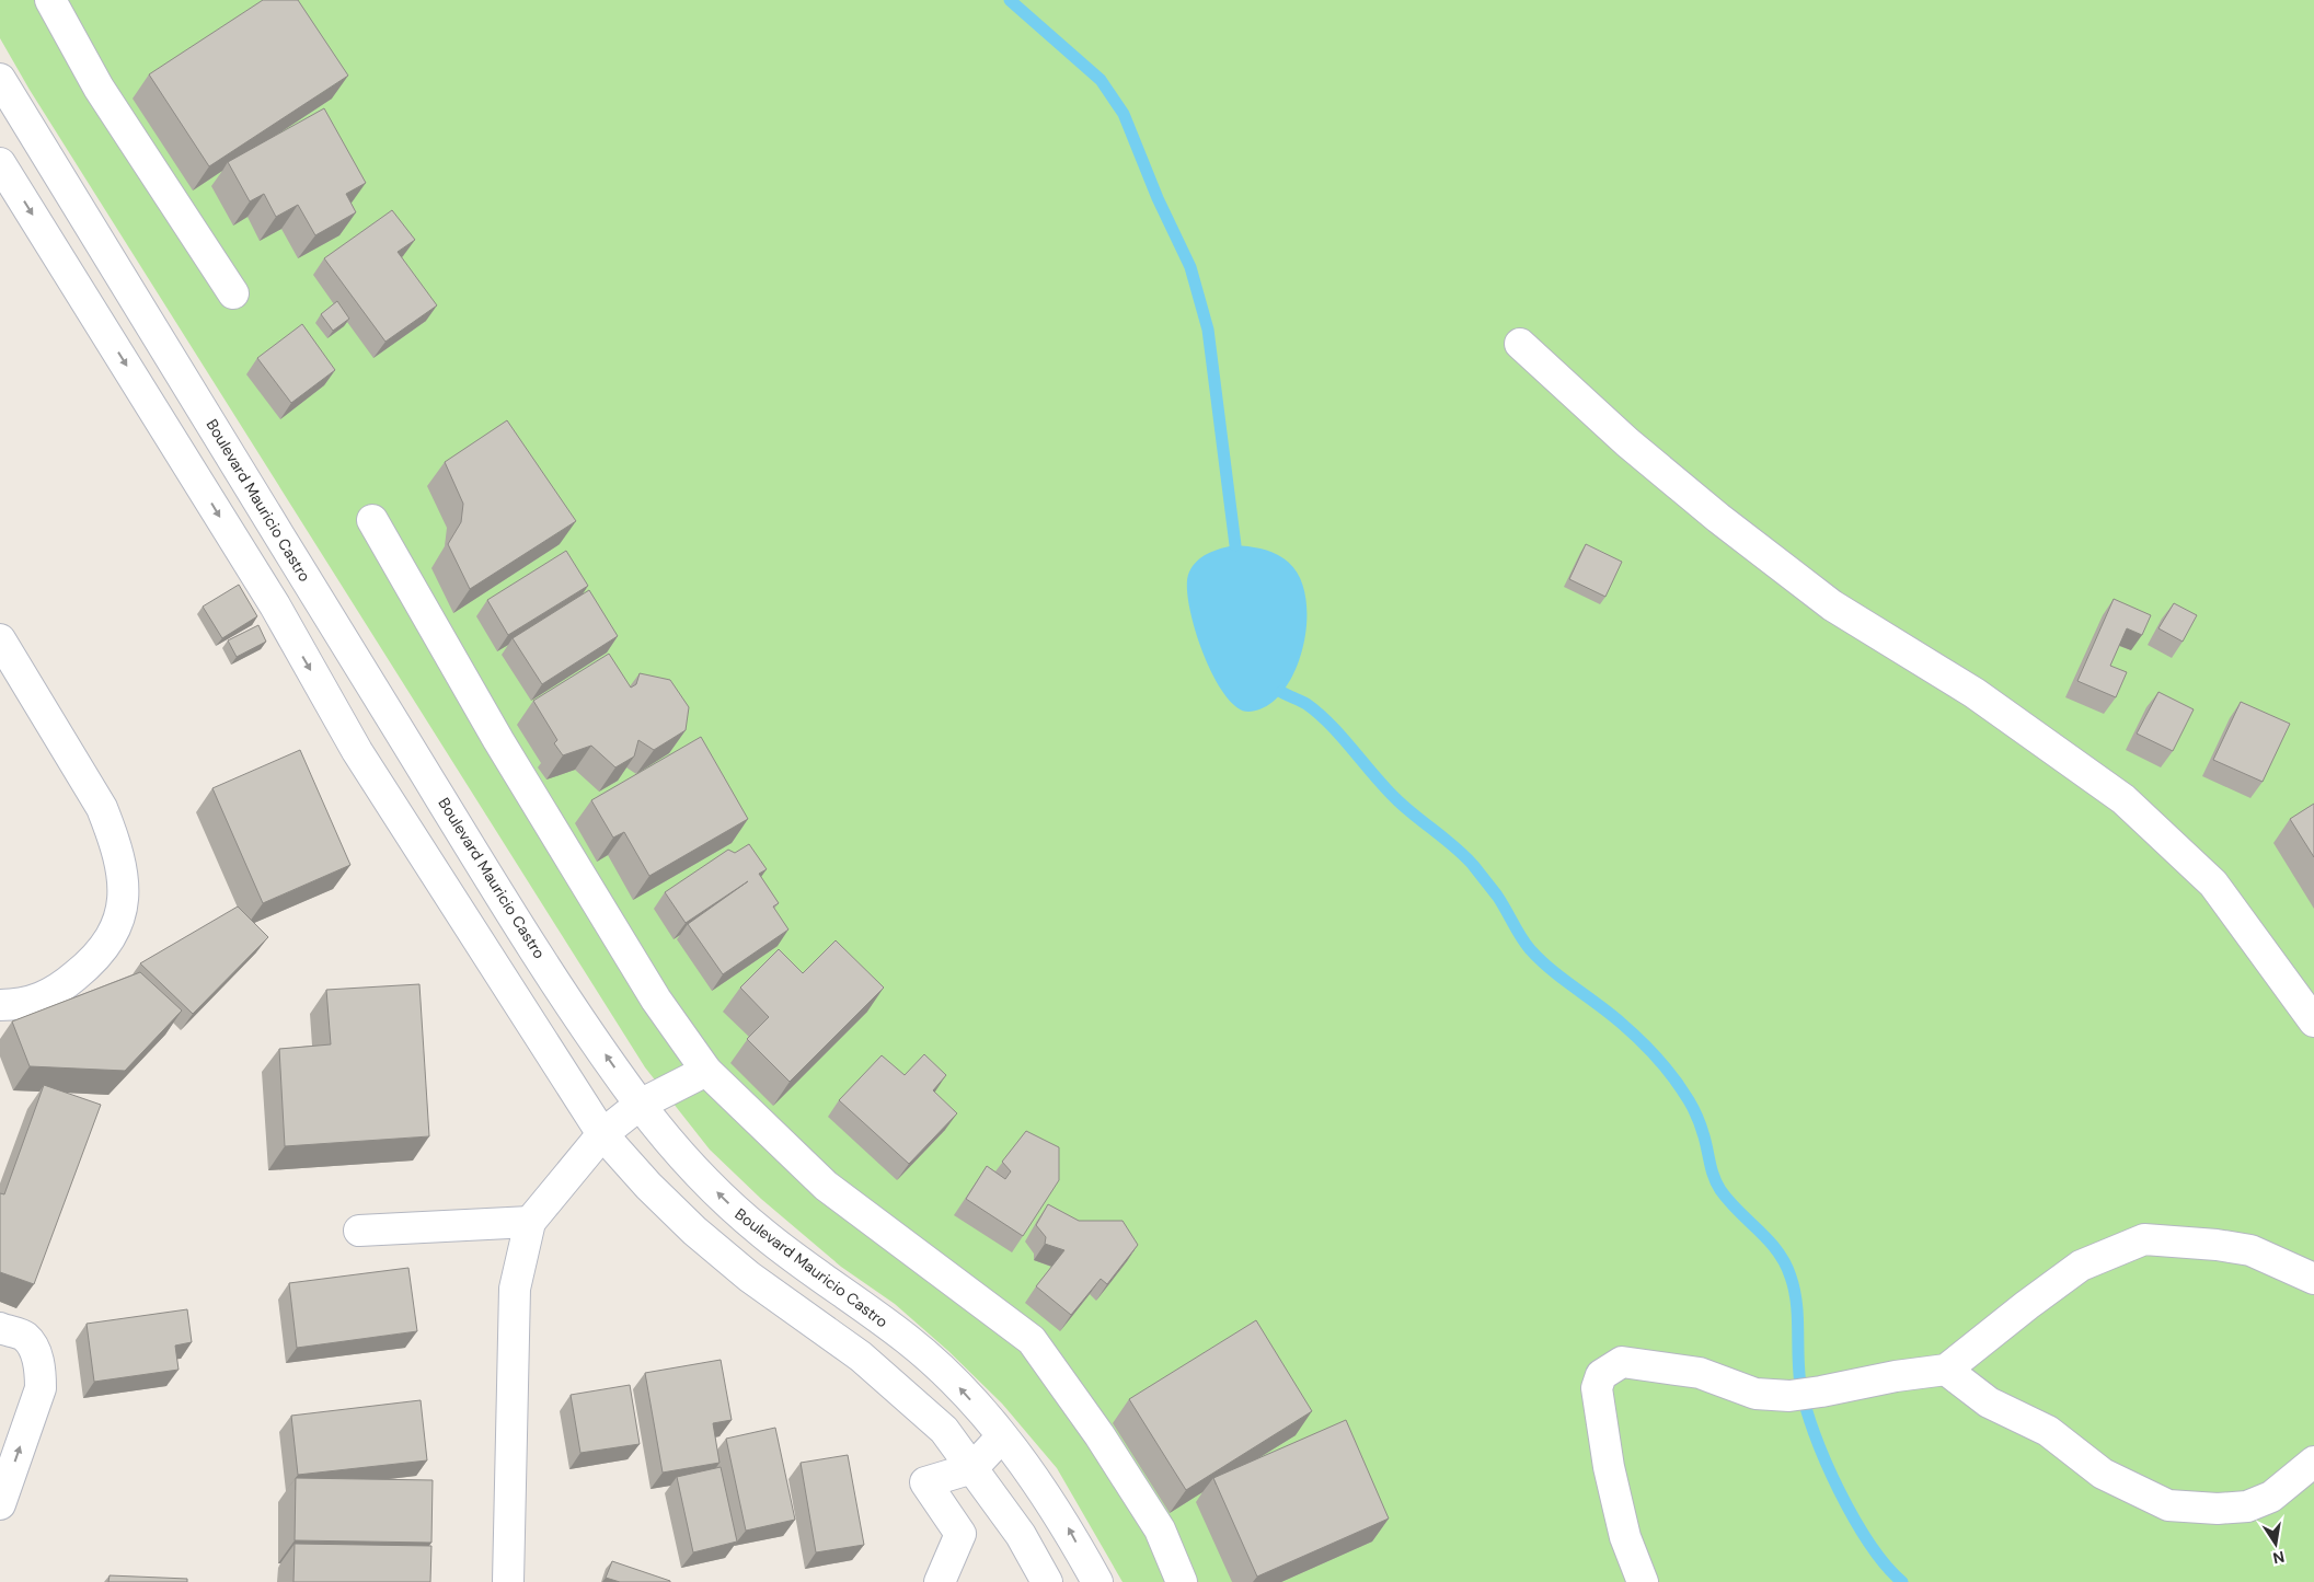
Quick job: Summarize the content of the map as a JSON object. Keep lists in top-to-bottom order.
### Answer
{
  "streets": {
    "street": ["Boulevard Mauricio Castro"]
  },
  "north": "bottom"
}
